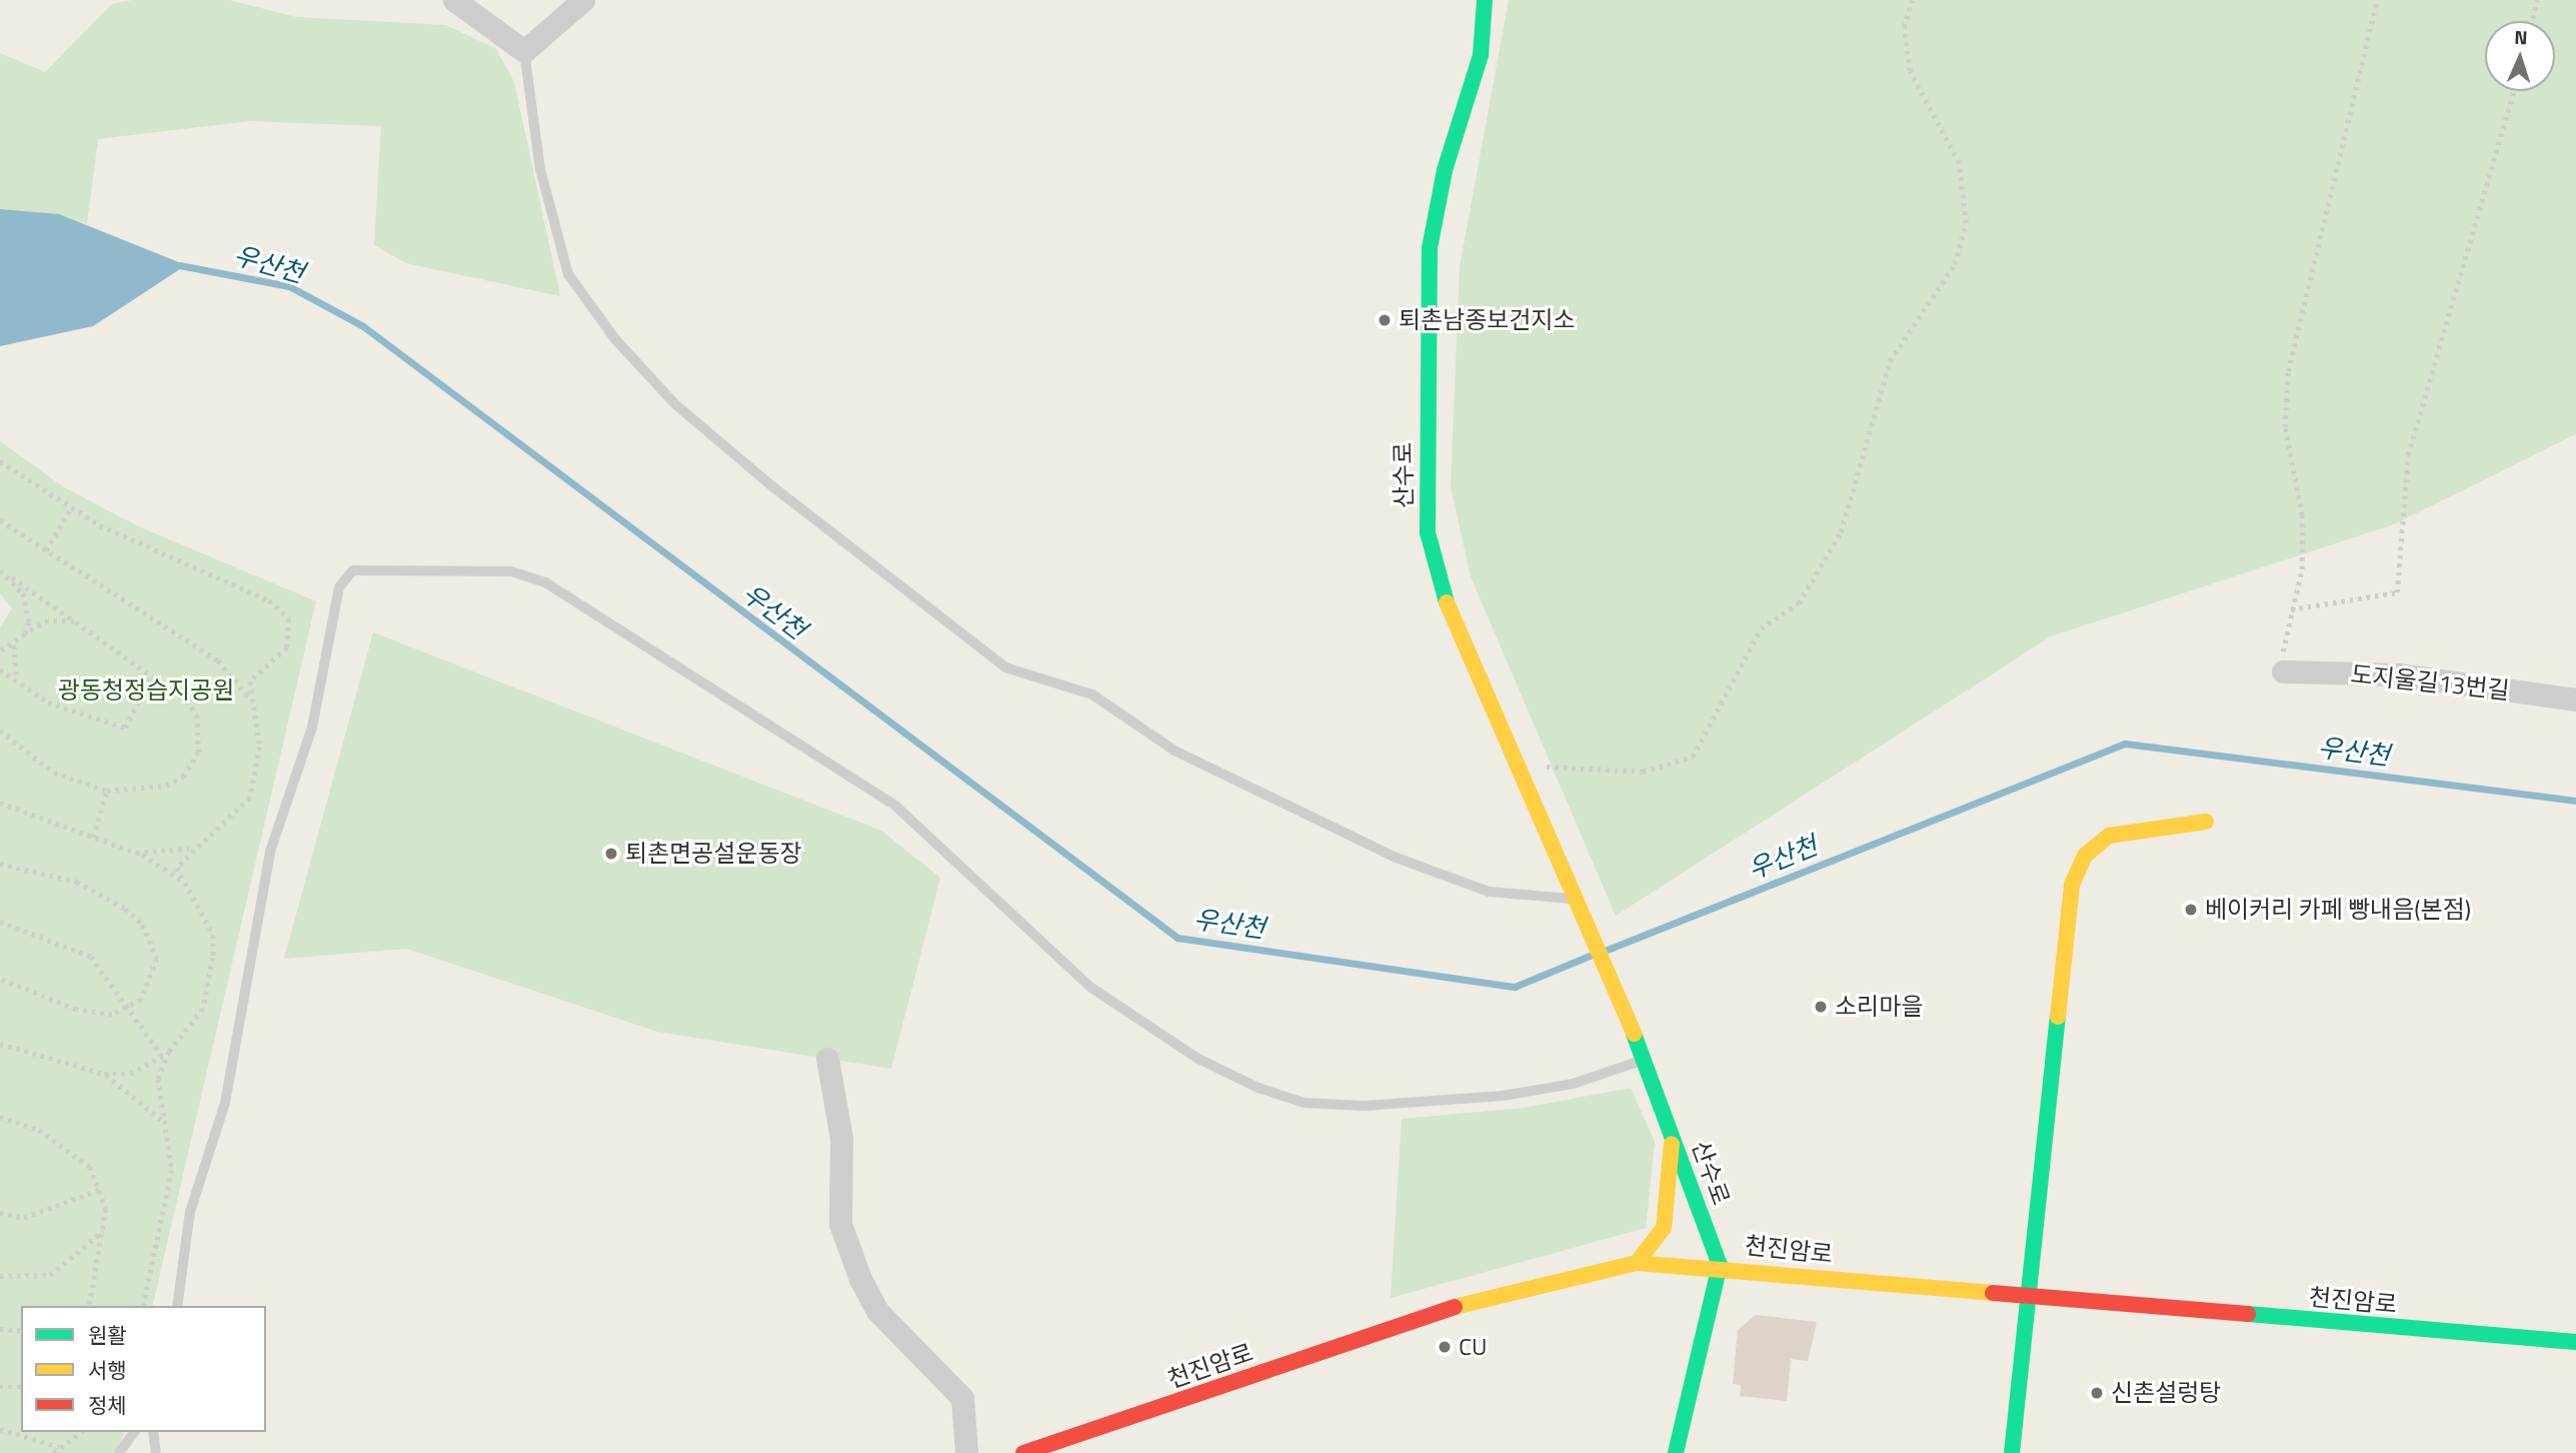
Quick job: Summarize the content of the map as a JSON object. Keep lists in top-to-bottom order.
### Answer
{
  "streets": {
    "main road": ["산수로", "천진암로"],
    "street": ["도지울길13번길"]
  },
  "crossings": [
    ["산수로", "천진암로"]
  ],
  "water": ["우산천"],
  "parks": ["광동청정습지공원"],
  "places": [
    "퇴촌남종보건지소",
    "퇴촌면공설운동장",
    "베이커리 카페 빵내음(본점)",
    "소리마을",
    "CU",
    "신촌설렁탕"
  ],
  "legend": ["원활", "서행", "정체"],
  "north": "top"
}
